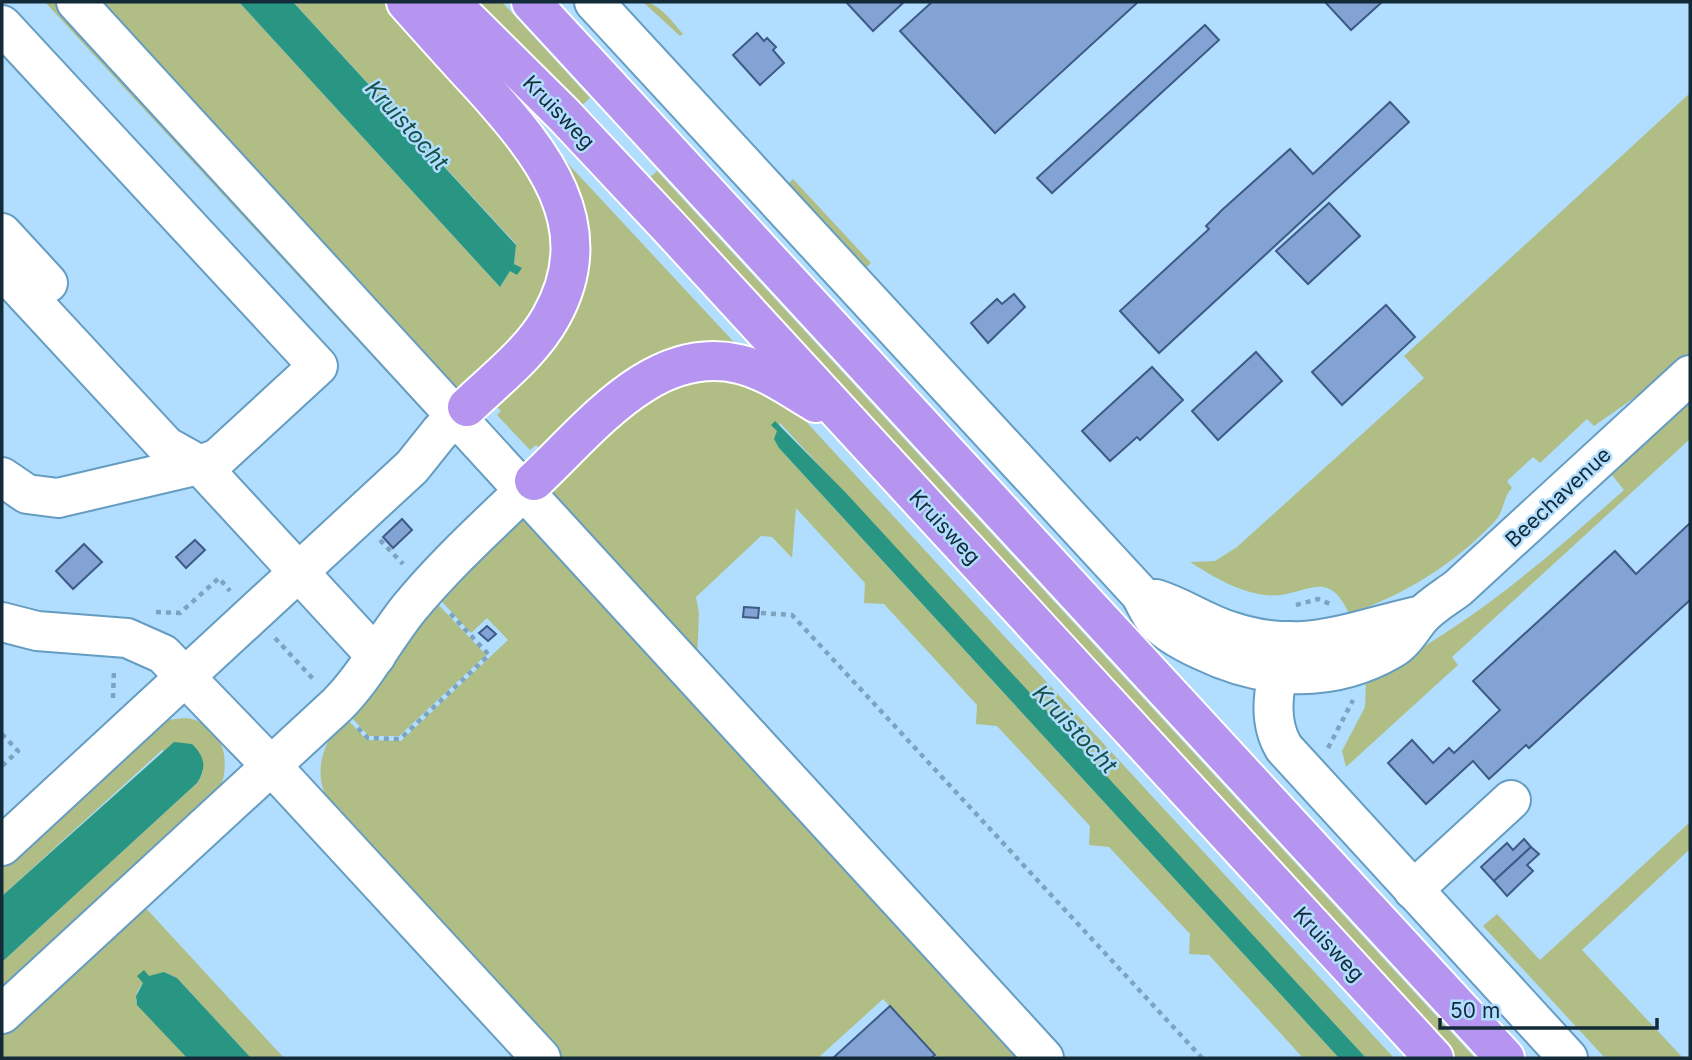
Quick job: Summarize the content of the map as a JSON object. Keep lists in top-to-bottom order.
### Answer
{
  "streets": {
    "highway": ["Kruisweg"],
    "street": ["Beechavenue"]
  },
  "water": ["Kruistocht"],
  "scale_bar": "50 m"
}
